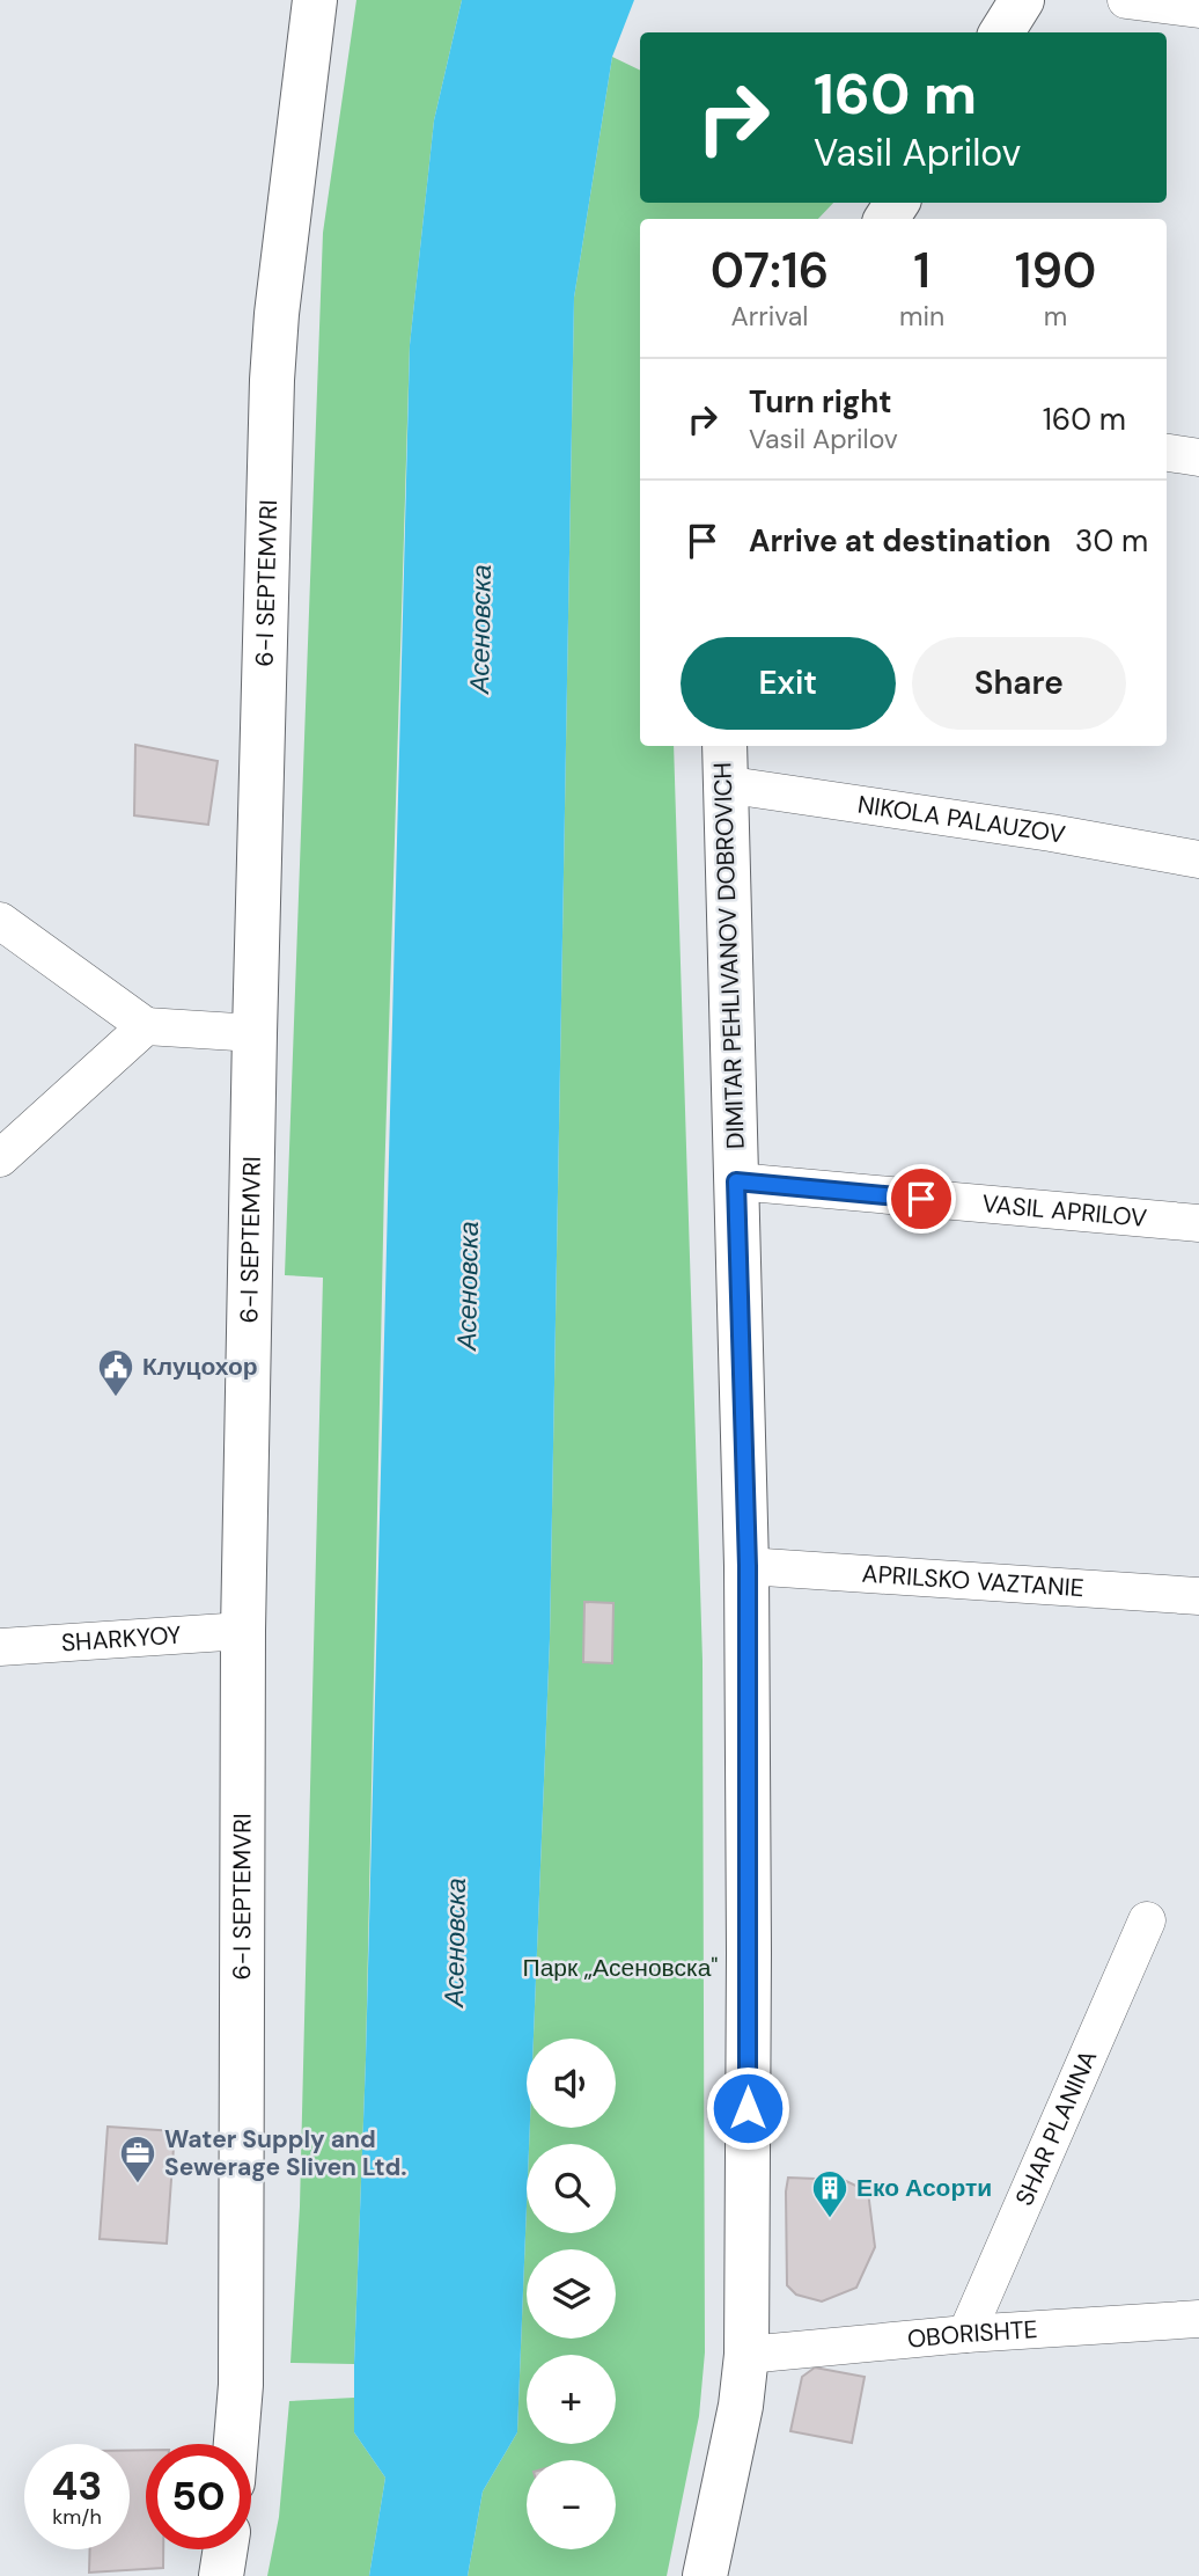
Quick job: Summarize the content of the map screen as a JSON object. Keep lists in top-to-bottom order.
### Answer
{
  "streets": {
    "main road": ["6-I SEPTEMVRI", "DIMITAR PEHLIVANOV DOBROVICH"],
    "street": [
      "NIKOLA PALAUZOV",
      "VASIL APRILOV",
      "APRILSKO VAZTANIE",
      "SHARKYOY",
      "SHAR PLANINA",
      "OBORISHTE"
    ]
  },
  "crossings": [
    ["6-I SEPTEMVRI", "SHARKYOY"],
    ["NIKOLA PALAUZOV", "DIMITAR PEHLIVANOV DOBROVICH"],
    ["DIMITAR PEHLIVANOV DOBROVICH", "VASIL APRILOV"],
    ["DIMITAR PEHLIVANOV DOBROVICH", "APRILSKO VAZTANIE"],
    ["DIMITAR PEHLIVANOV DOBROVICH", "OBORISHTE"],
    ["SHAR PLANINA", "OBORISHTE"]
  ],
  "water": ["Асеновска"],
  "parks": ["Парк „Асеновска\""],
  "places": {
    "public building": ["Клуцохор"],
    "office": ["Water Supply and Sewerage Sliven Ltd."],
    "building": ["Еко Асорти"]
  },
  "page": {
    "turn": ["160 m", "Vasil Aprilov"],
    "eta": [
      "07:16",
      "Arrival",
      "1",
      "min",
      "190",
      "m"
    ],
    "list": [
      {
        "name": "Turn right",
        "note": "Vasil Aprilov",
        "value": "160 m"
      },
      {
        "name": "Arrive at destination",
        "value": "30 m"
      }
    ],
    "buttons": ["Exit", "Share"],
    "map_buttons": ["+", "−"],
    "speed": "43 km/h",
    "limit": "50"
  }
}
